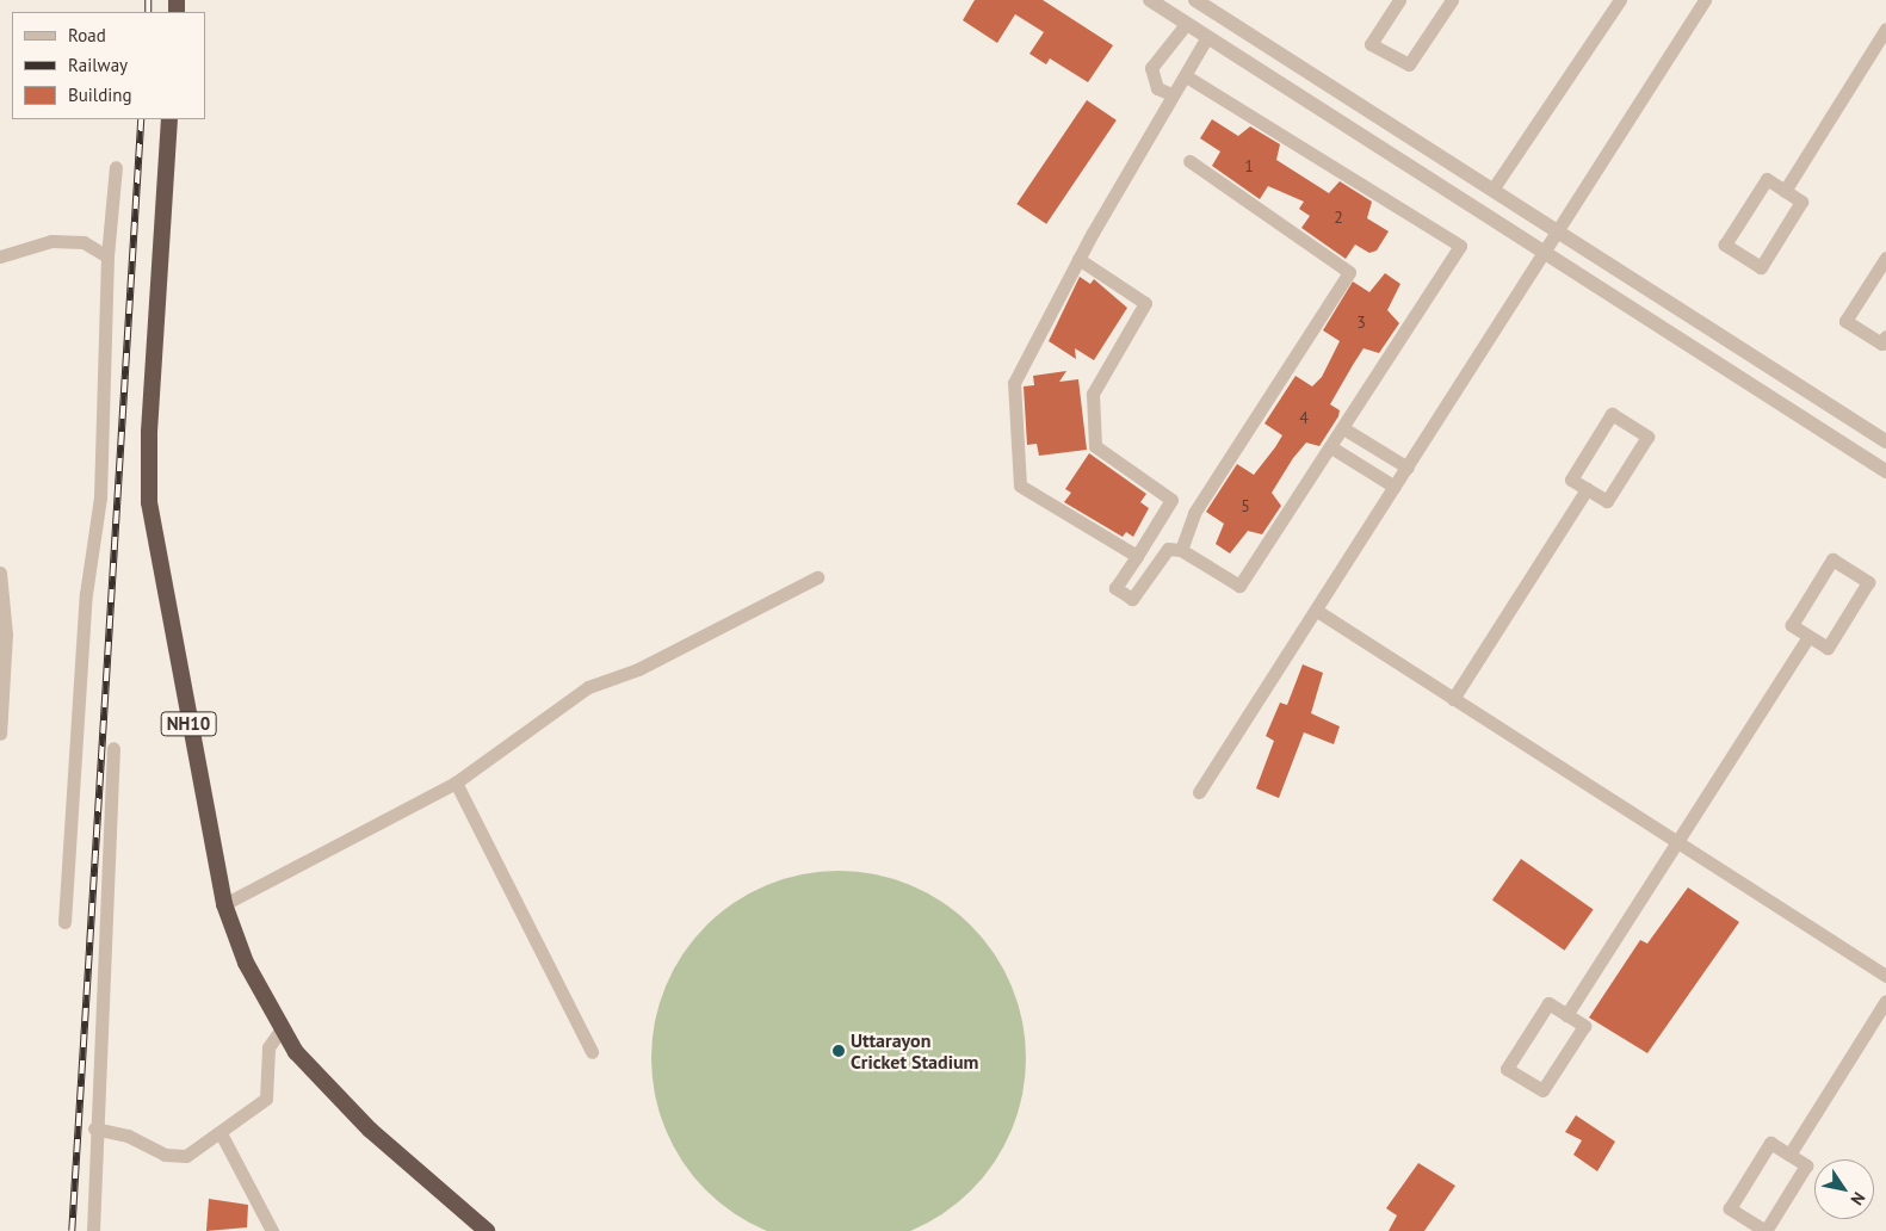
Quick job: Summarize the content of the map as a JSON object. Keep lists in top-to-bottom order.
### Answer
{
  "streets": {
    "highway": ["NH10"]
  },
  "places": ["Uttarayon Cricket Stadium"],
  "house_numbers": [
    "1",
    "2",
    "3",
    "4",
    "5"
  ],
  "legend": ["Road", "Railway", "Building"],
  "north": "bottom right"
}
